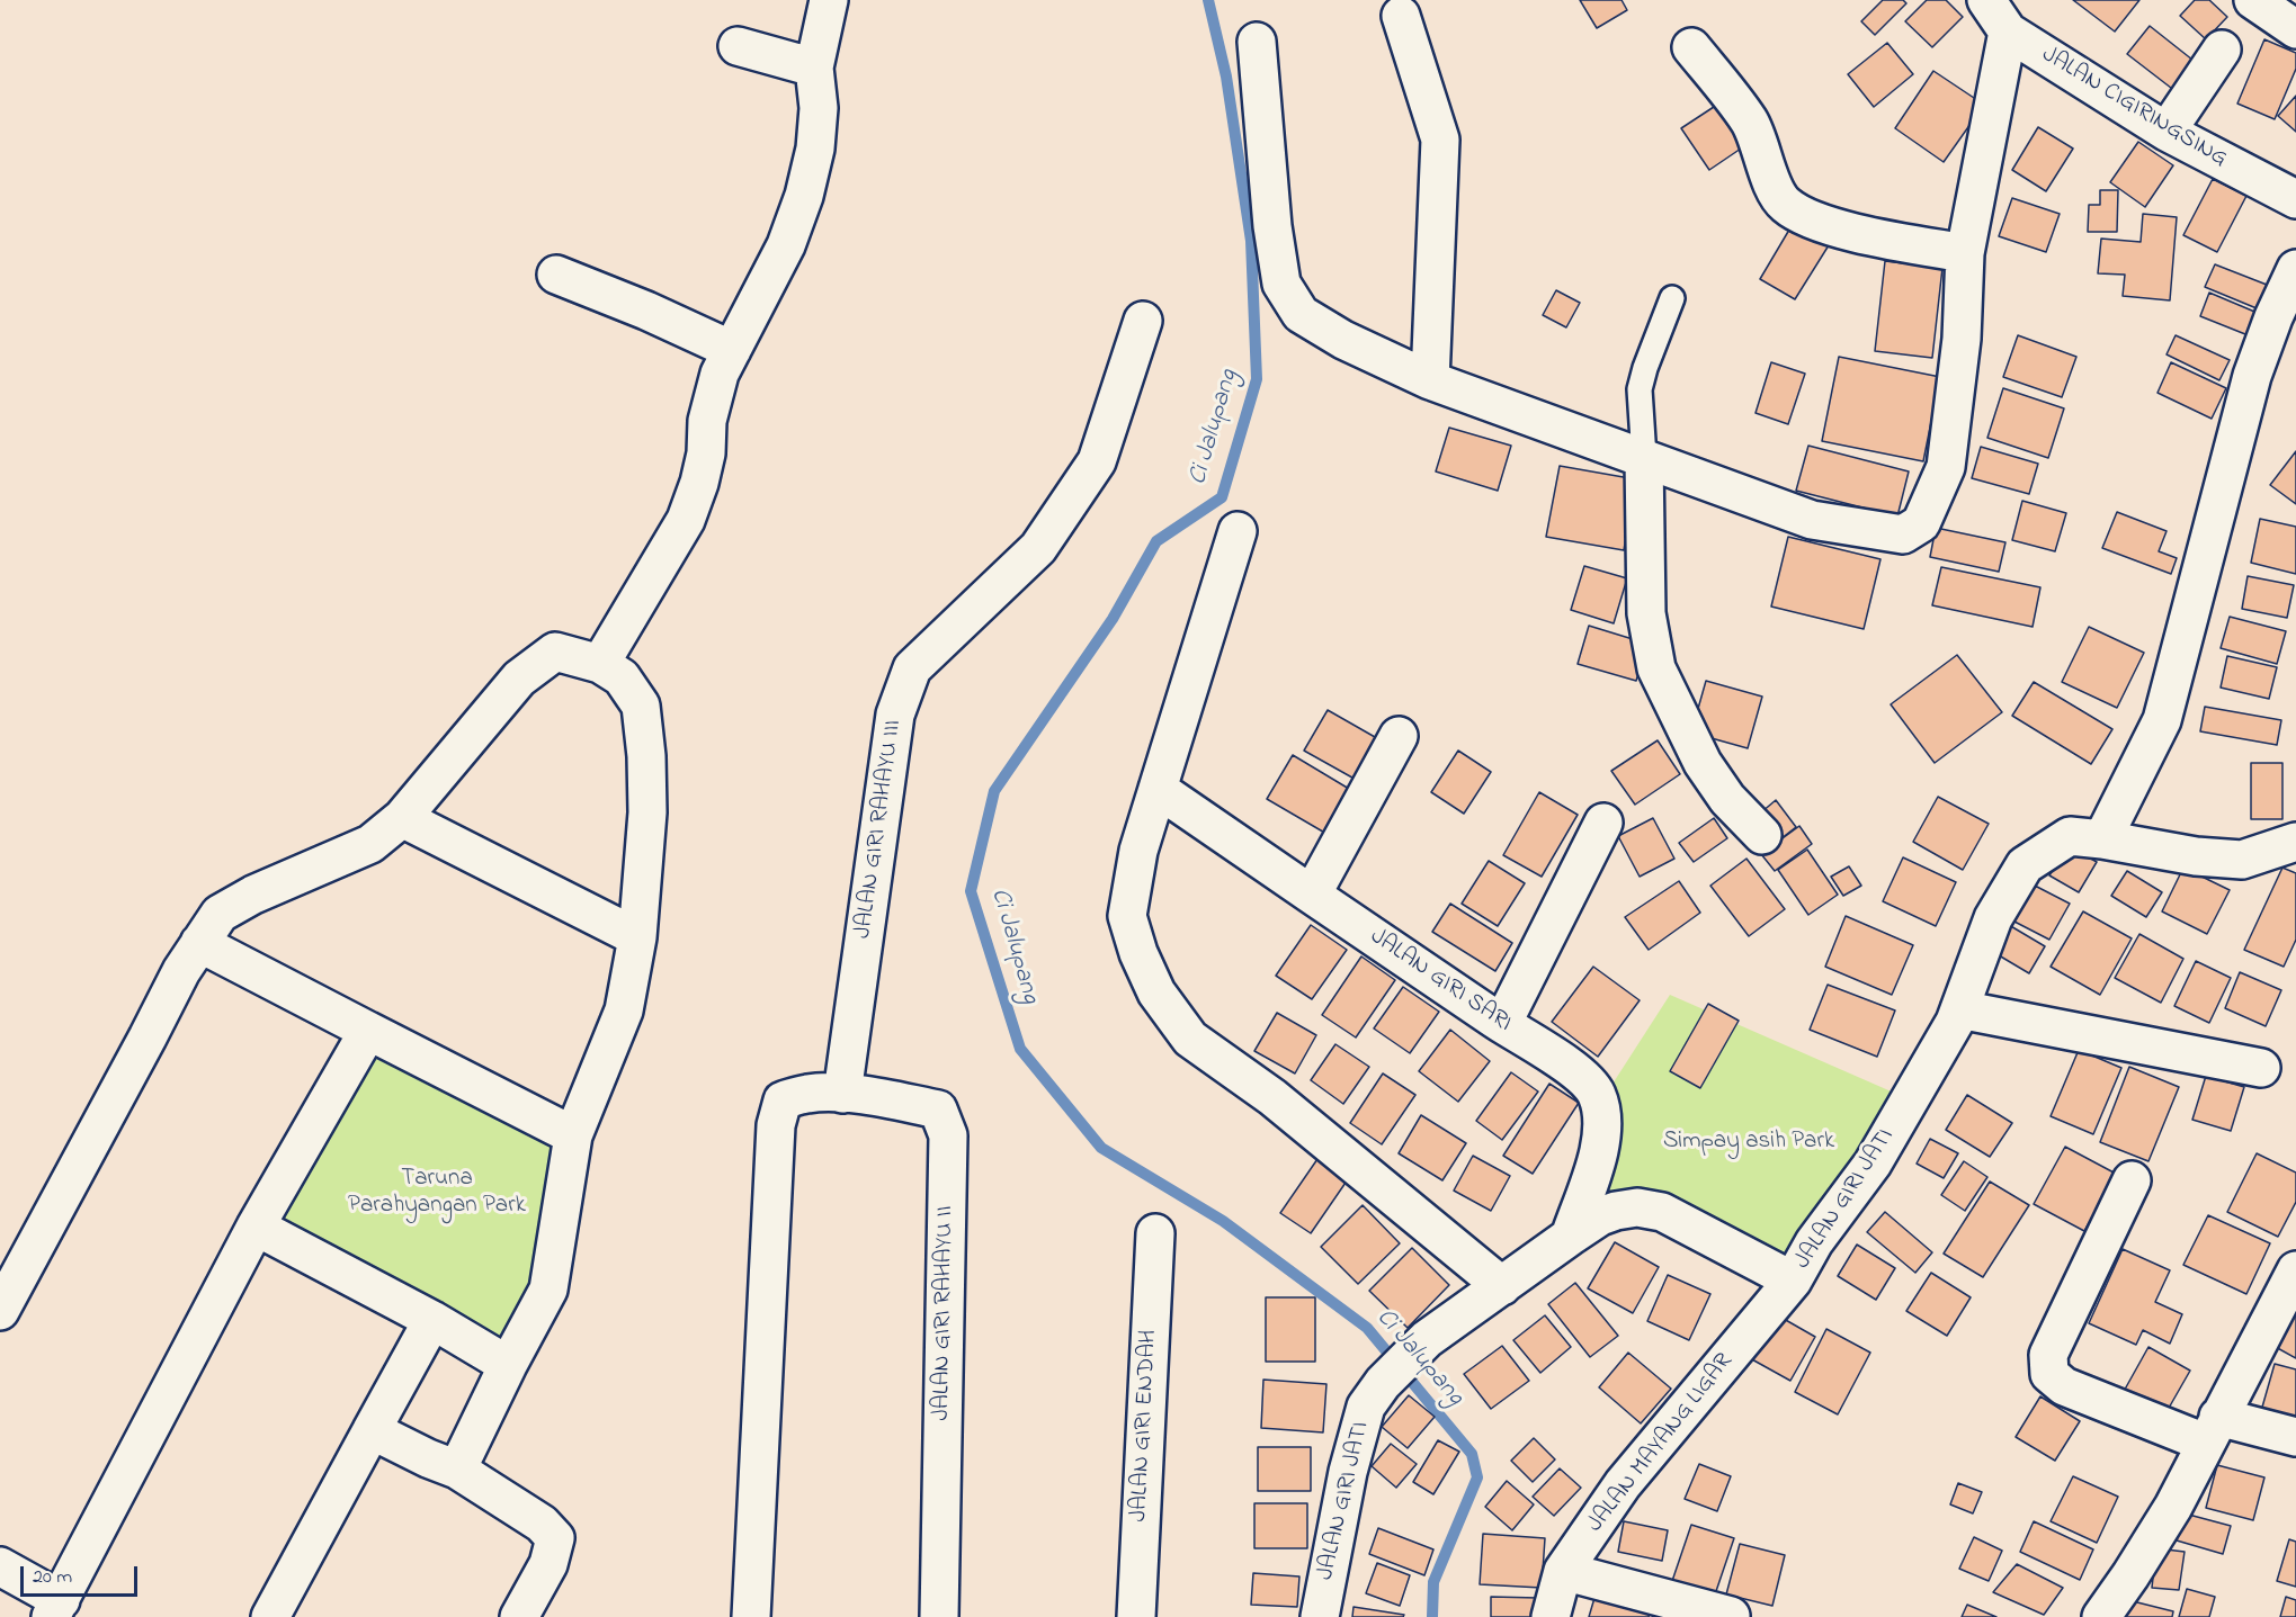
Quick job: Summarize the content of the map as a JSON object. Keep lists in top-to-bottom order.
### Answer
{
  "streets": {
    "street": [
      "JALAN CIGIRINGSING",
      "JALAN GIRI RAHAYU III",
      "JALAN GIRI SARI",
      "JALAN GIRI JATI",
      "JALAN GIRI RAHAYU II",
      "JALAN GIRI ENDAH",
      "JALAN MAYANG LIGAR"
    ]
  },
  "crossings": [
    ["JALAN GIRI RAHAYU III", "JALAN GIRI RAHAYU II"],
    ["JALAN GIRI SARI", "JALAN GIRI JATI"],
    ["JALAN GIRI JATI", "JALAN MAYANG LIGAR"]
  ],
  "water": ["Ci Jalupang"],
  "parks": ["Simpay asih Park", "Taruna Parahyangan Park"],
  "scale_bar": "20 m"
}
